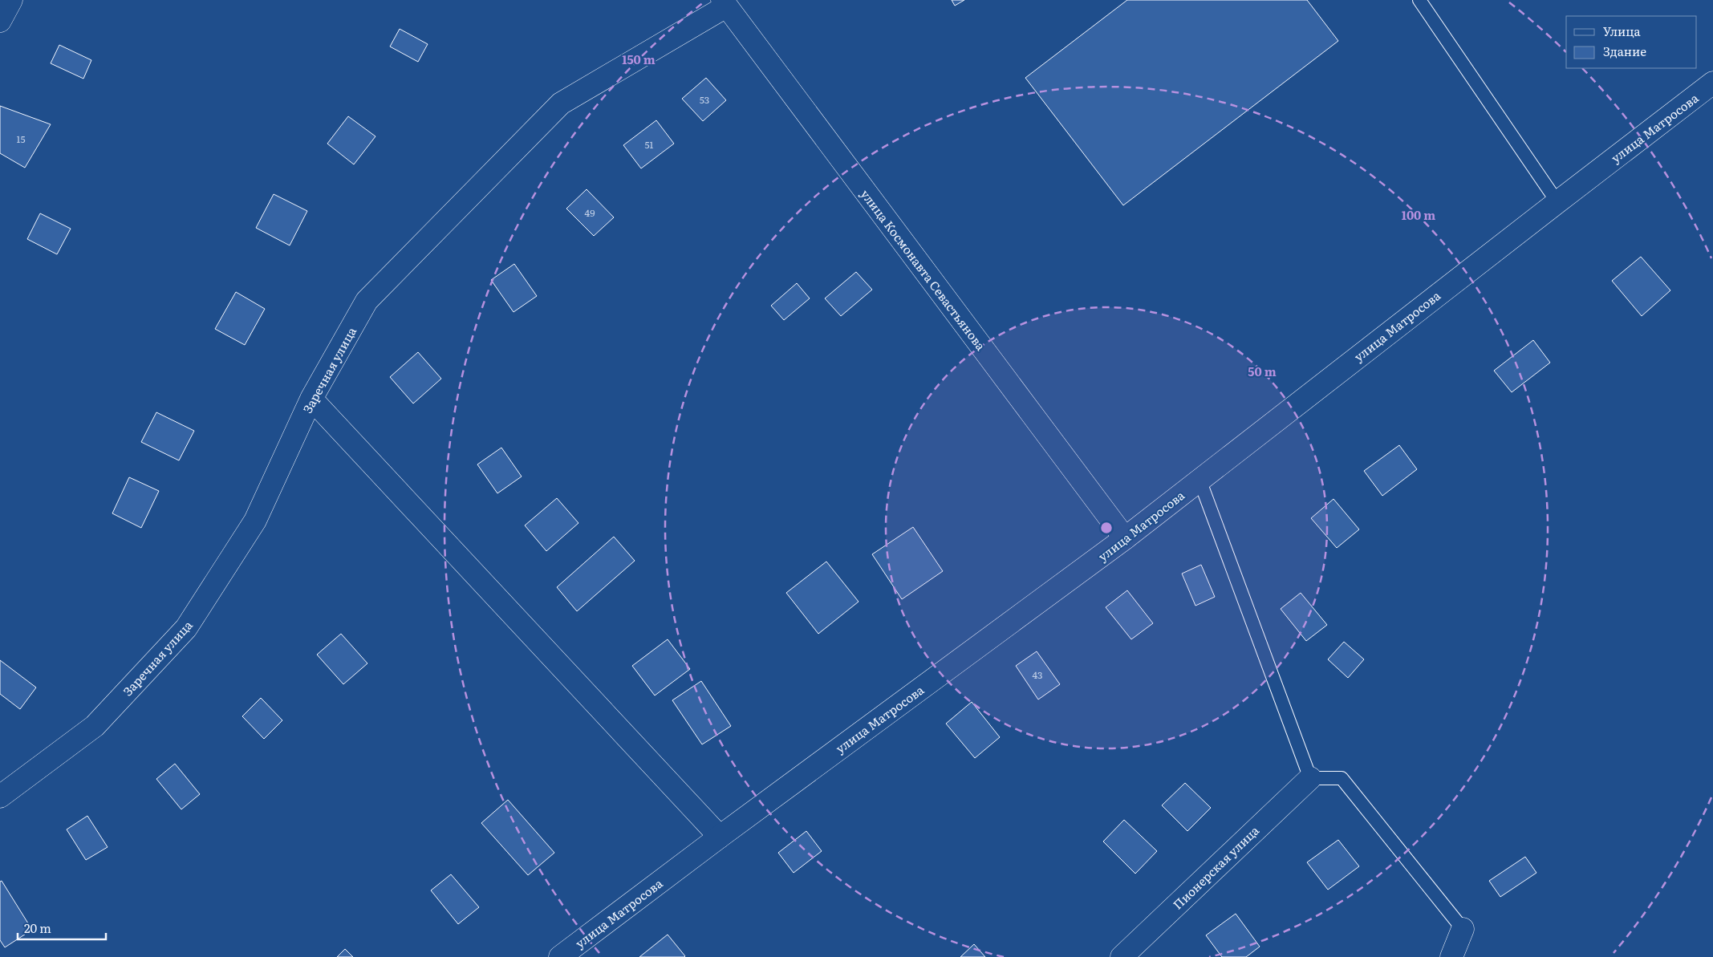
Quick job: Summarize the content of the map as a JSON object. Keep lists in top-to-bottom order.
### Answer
{
  "streets": {
    "street": [
      "улица Матросова",
      "улица Космонавта Севастьянова",
      "Заречная улица",
      "Пионерская улица"
    ]
  },
  "crossings": [
    ["улица Матросова", "улица Космонавта Севастьянова"],
    ["улица Космонавта Севастьянова", "Заречная улица"]
  ],
  "house_numbers": [
    "53",
    "15",
    "51",
    "49",
    "43"
  ],
  "legend": ["Улица", "Здание"],
  "scale_bar": "20 m",
  "rings": ["150 m", "100 m", "50 m"]
}
